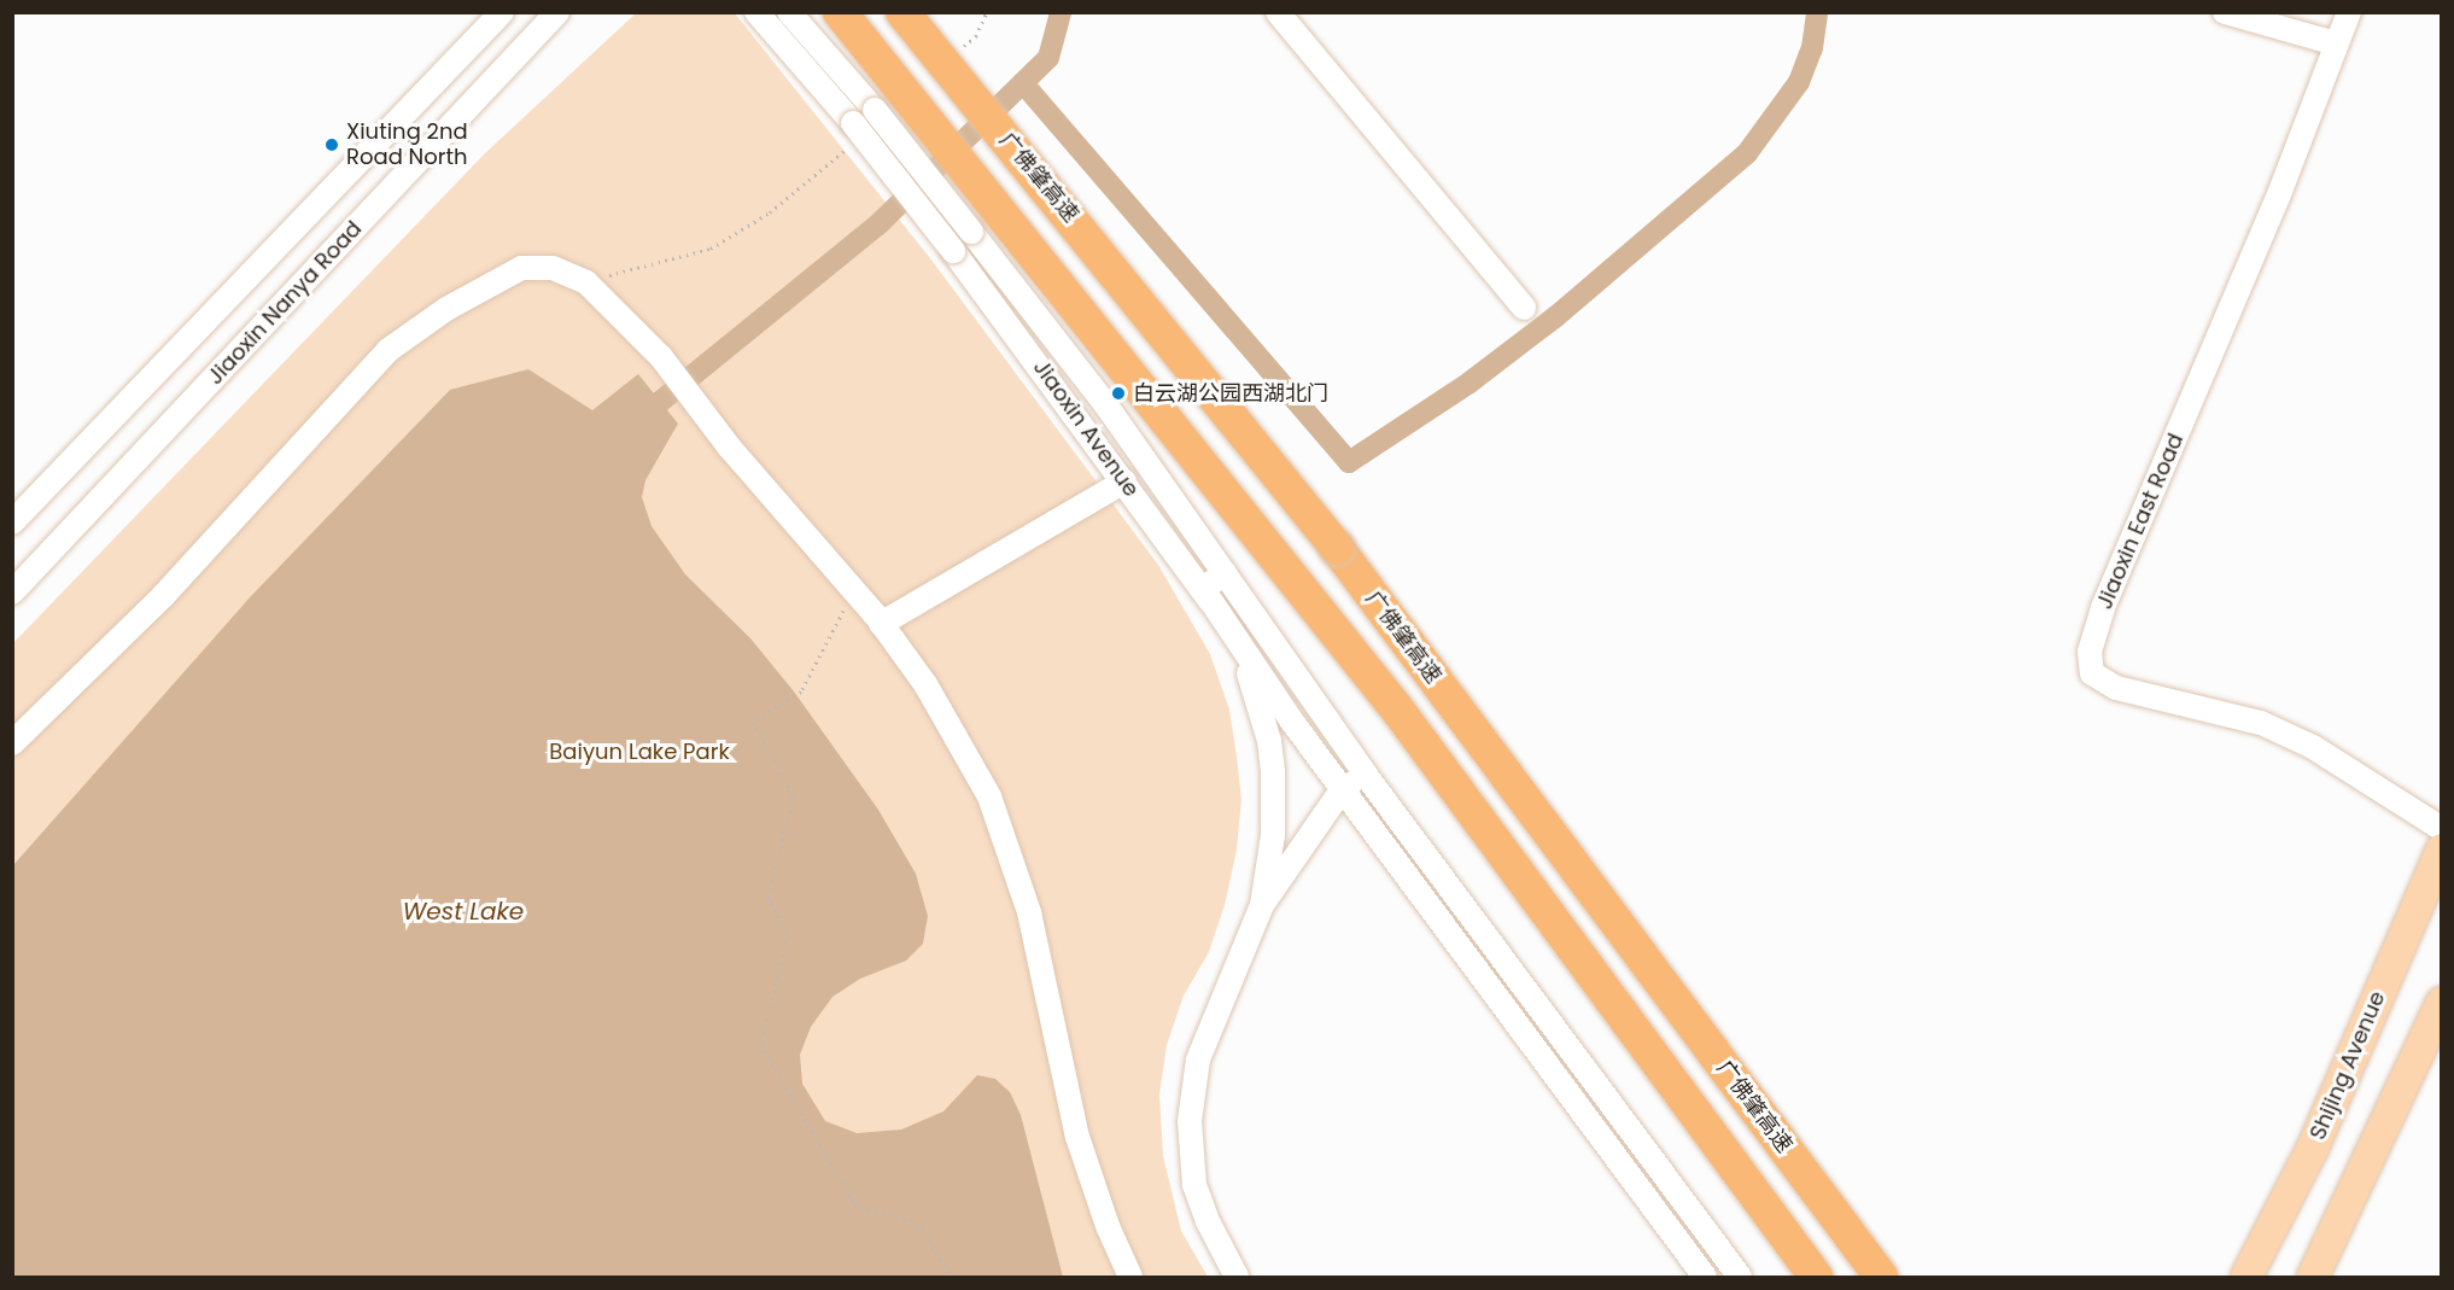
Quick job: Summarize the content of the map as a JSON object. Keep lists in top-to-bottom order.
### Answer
{
  "streets": {
    "highway": ["广佛肇高速"],
    "main road": ["Shijing Avenue"],
    "street": ["Jiaoxin Nanya Road", "Jiaoxin Avenue", "Jiaoxin East Road"]
  },
  "water": ["West Lake"],
  "parks": ["Baiyun Lake Park"],
  "places": ["Xiuting 2nd Road North", "白云湖公园西湖北门"]
}
